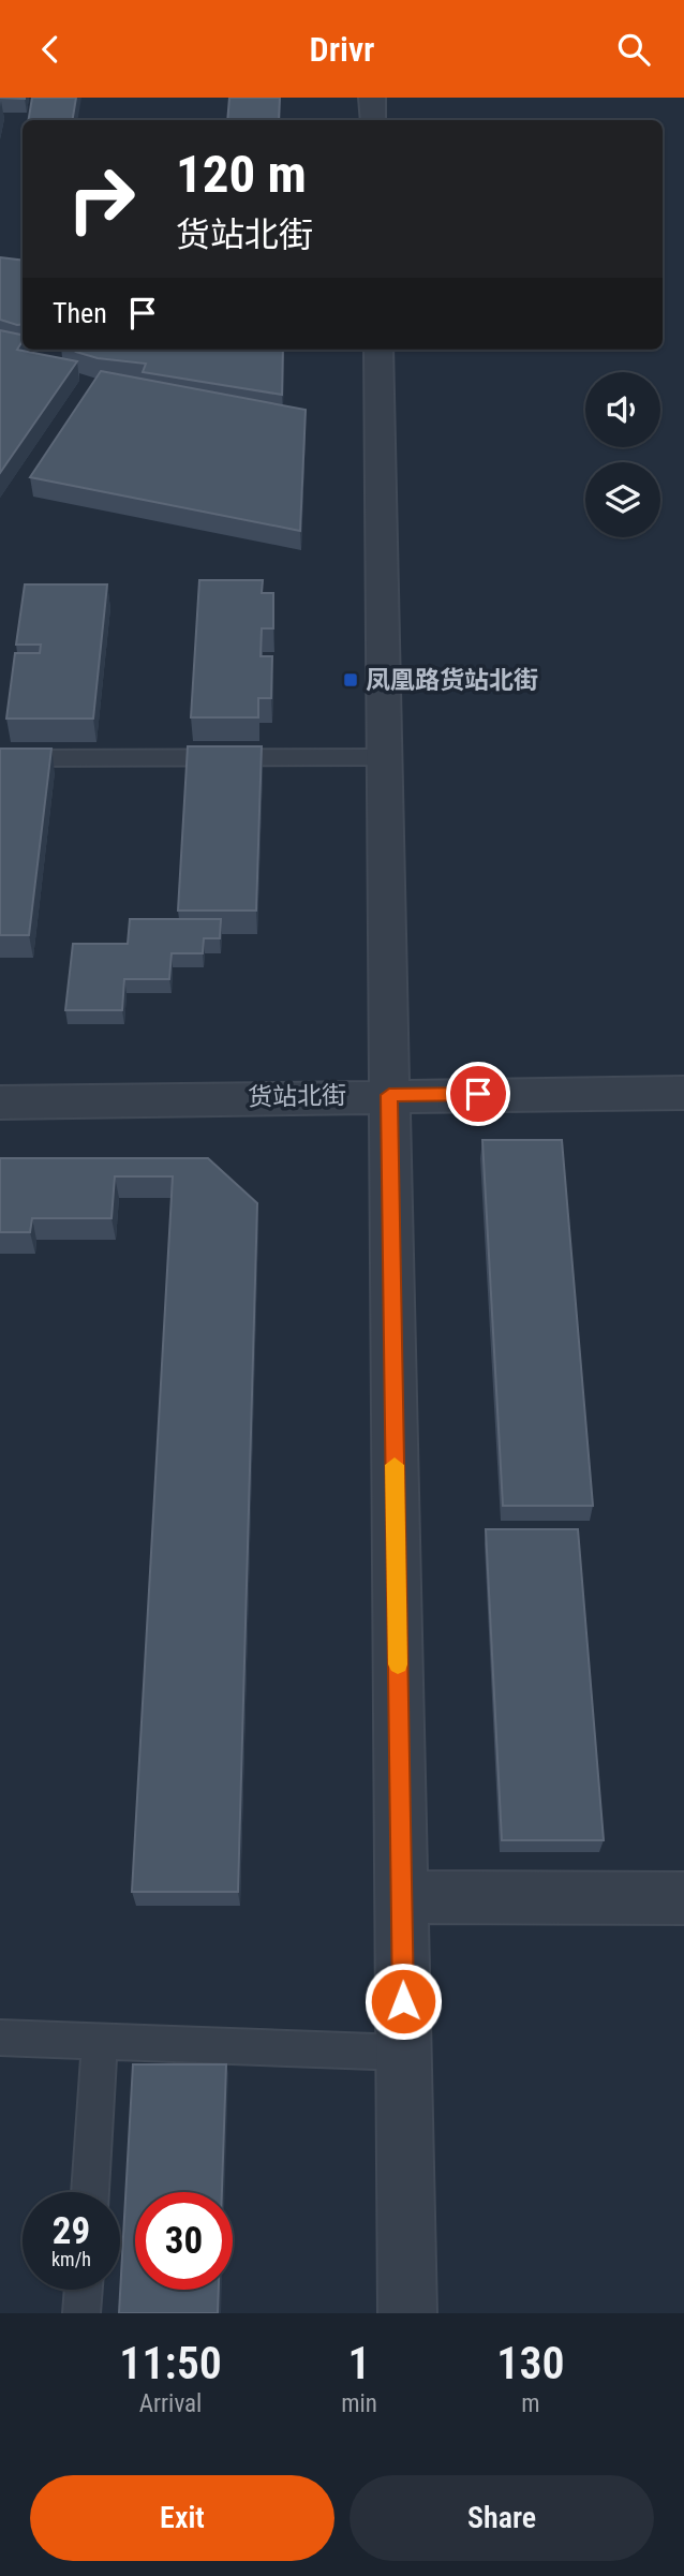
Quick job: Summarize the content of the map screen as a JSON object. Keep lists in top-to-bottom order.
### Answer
{
  "streets": {
    "street": ["货站北街"]
  },
  "places": {
    "transit": ["凤凰路货站北街"]
  },
  "page": {
    "header": "Drivr",
    "turn": ["120 m", "货站北街"],
    "then": "Then",
    "speed": "29 km/h",
    "limit": "30",
    "eta": [
      "11:50",
      "Arrival",
      "1",
      "min",
      "130",
      "m"
    ],
    "buttons": ["Exit", "Share"]
  }
}
